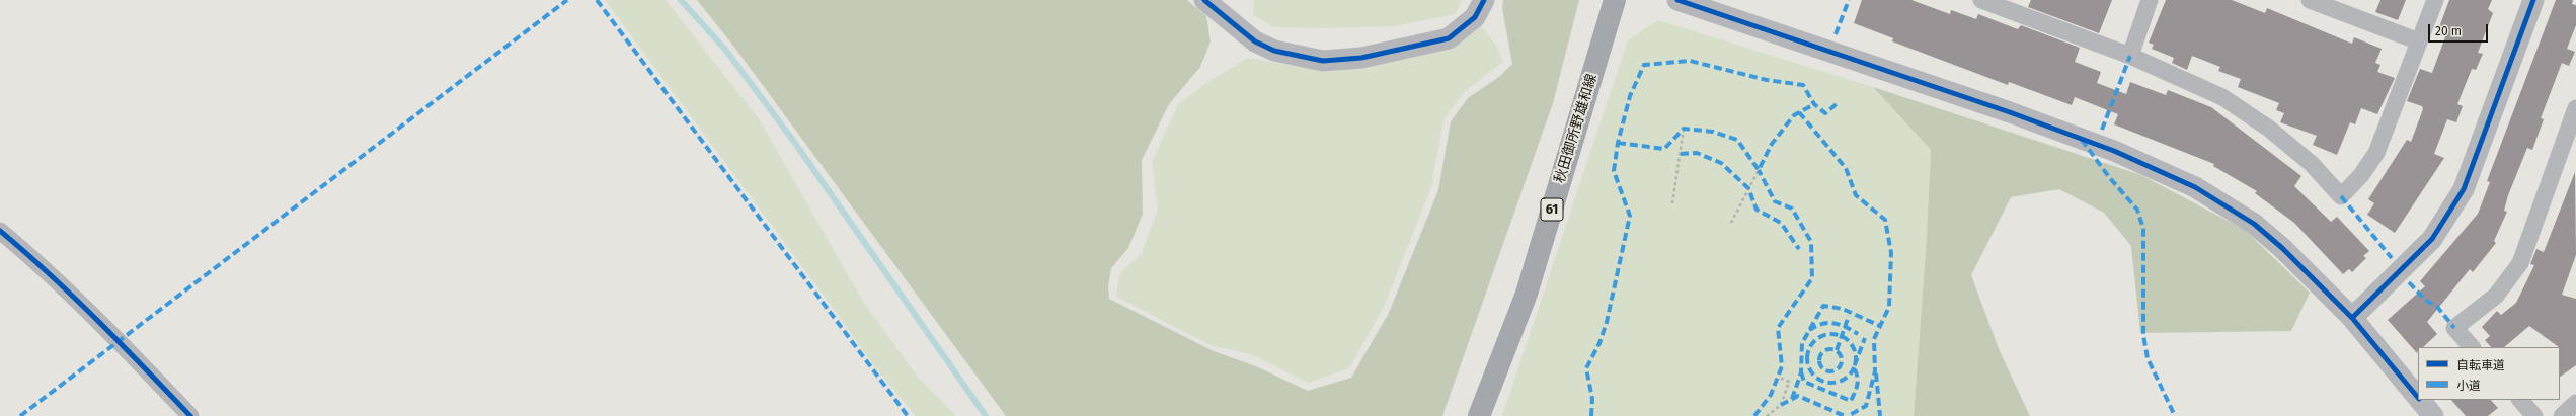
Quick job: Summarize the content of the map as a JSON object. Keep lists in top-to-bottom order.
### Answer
{
  "streets": {
    "main road": ["秋田御所野雄和線", "61"]
  },
  "legend": ["自転車道", "小道"],
  "scale_bar": "20 m"
}
